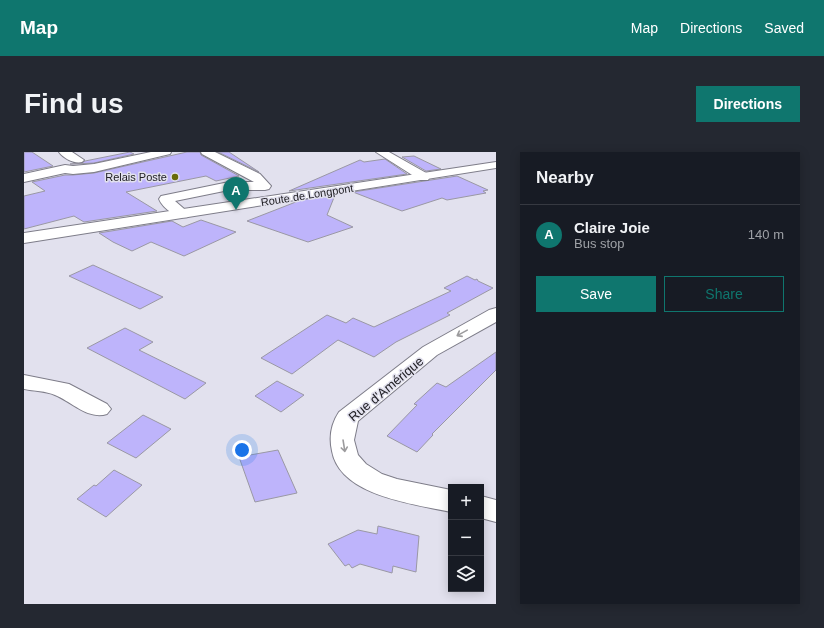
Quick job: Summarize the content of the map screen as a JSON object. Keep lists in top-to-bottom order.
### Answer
{
  "streets": {
    "street": ["Route de Longpont", "Rue d'Amérique"]
  },
  "places": ["Relais Poste"],
  "page": {
    "header": "Map",
    "nav": ["Map", "Directions", "Saved"],
    "buttons": [
      "Directions",
      ["Save", "Share"]
    ],
    "title": "Find us",
    "heading": "Nearby",
    "pins": "A",
    "list": [
      {
        "mark": "A",
        "name": "Claire Joie",
        "note": "Bus stop",
        "value": "140 m"
      }
    ],
    "map_buttons": ["+", "−"]
  }
}
